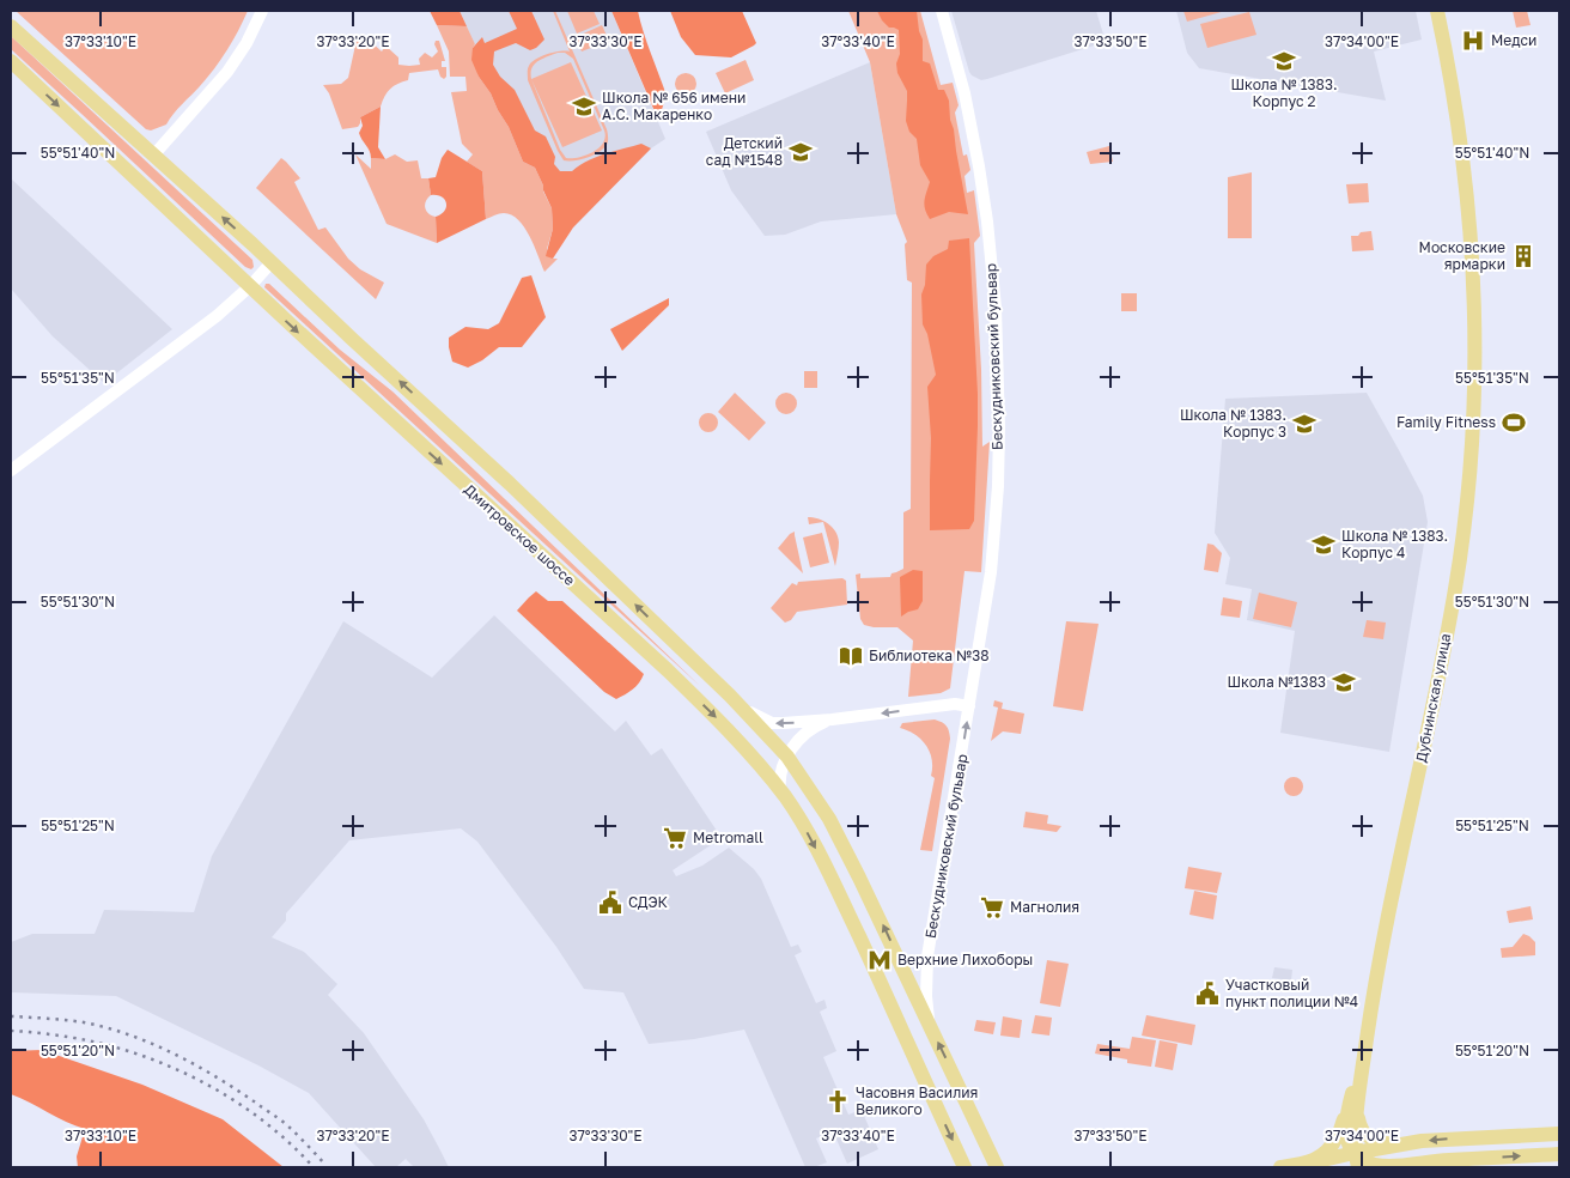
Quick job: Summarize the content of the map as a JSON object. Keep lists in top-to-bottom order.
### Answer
{
  "streets": {
    "main road": ["Дмитровское шоссе", "Дубнинская улица"],
    "street": ["Бескудниковский бульвар"]
  },
  "crossings": [
    ["Бескудниковский бульвар", "Дмитровское шоссе"]
  ],
  "places": {
    "hospital": ["Медси"],
    "school or university": [
      "Школа № 1383. Корпус 2",
      "Школа № 656 имени А.С. Макаренко",
      "Детский сад №1548",
      "Школа № 1383. Корпус 3",
      "Школа № 1383. Корпус 4",
      "Школа №1383"
    ],
    "building": ["Московские ярмарки"],
    "sports": ["Family Fitness"],
    "library": ["Библиотека №38"],
    "supermarket": ["Metromall", "Магнолия"],
    "public building": ["СДЭК", "Участковый пункт полиции №4"],
    "metro station": ["Верхние Лихоборы"],
    "church": ["Часовня Василия Великого"]
  },
  "coordinates": [
    "37°33'10\"E",
    "37°33'20\"E",
    "37°33'30\"E",
    "37°33'40\"E",
    "37°33'50\"E",
    "37°34'00\"E",
    "55°51'40\"N",
    "55°51'35\"N",
    "55°51'30\"N",
    "55°51'25\"N",
    "55°51'20\"N"
  ]
}
